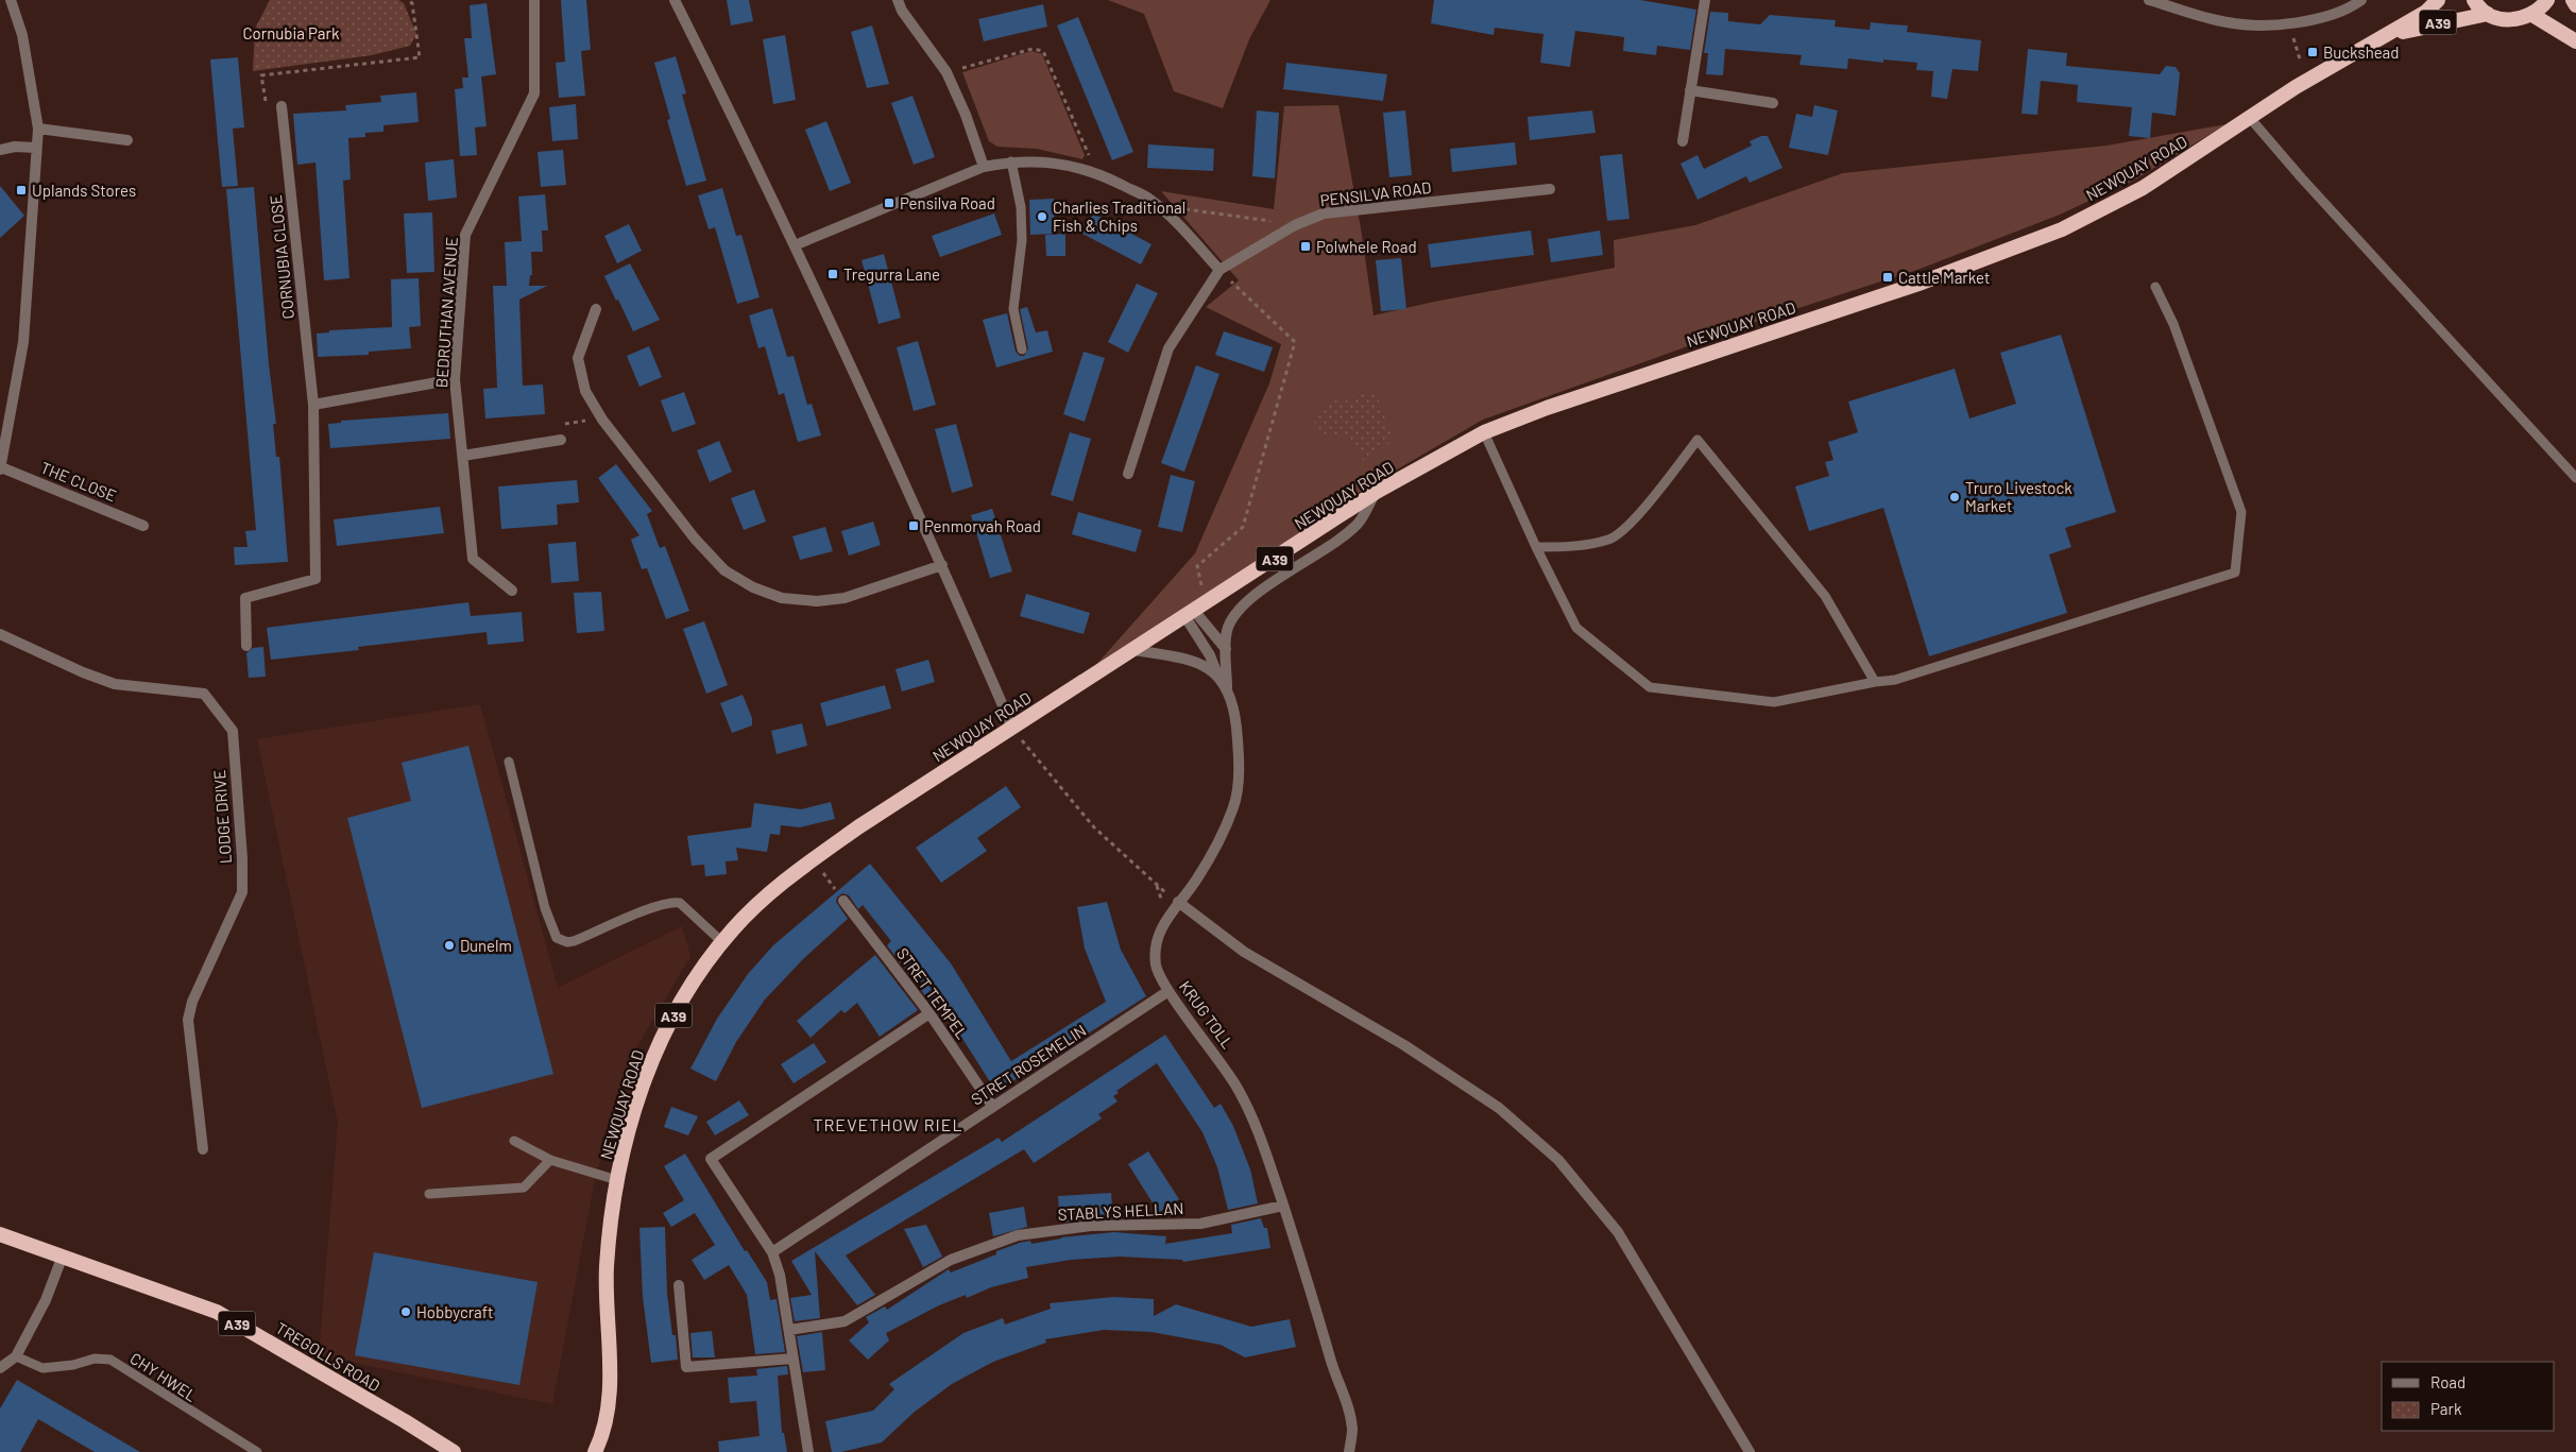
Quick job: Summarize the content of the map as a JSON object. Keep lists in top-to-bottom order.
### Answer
{
  "streets": {
    "highway": ["A39", "NEWQUAY ROAD", "TREGOLLS ROAD"],
    "street": [
      "PENSILVA ROAD",
      "CORNUBIA CLOSE",
      "BEDRUTHAN AVENUE",
      "THE CLOSE",
      "LODGE DRIVE",
      "STRET TEMPEL",
      "KRUG TOLL",
      "STRET ROSEMELIN",
      "STABLYS HELLAN"
    ],
    "lane": ["CHY HWEL"]
  },
  "crossings": [
    ["A39", "NEWQUAY ROAD"],
    ["STRET TEMPEL", "STRET ROSEMELIN"],
    ["KRUG TOLL", "STRET ROSEMELIN"],
    ["KRUG TOLL", "STABLYS HELLAN"]
  ],
  "districts": ["TREVETHOW RIEL"],
  "parks": ["Cornubia Park"],
  "places": {
    "transit": [
      "Buckshead",
      "Uplands Stores",
      "Pensilva Road",
      "Polwhele Road",
      "Tregurra Lane",
      "Cattle Market",
      "Penmorvah Road"
    ],
    "other": [
      "Charlies Traditional Fish & Chips",
      "Truro Livestock Market",
      "Dunelm",
      "Hobbycraft"
    ]
  },
  "legend": ["Road", "Park"]
}
